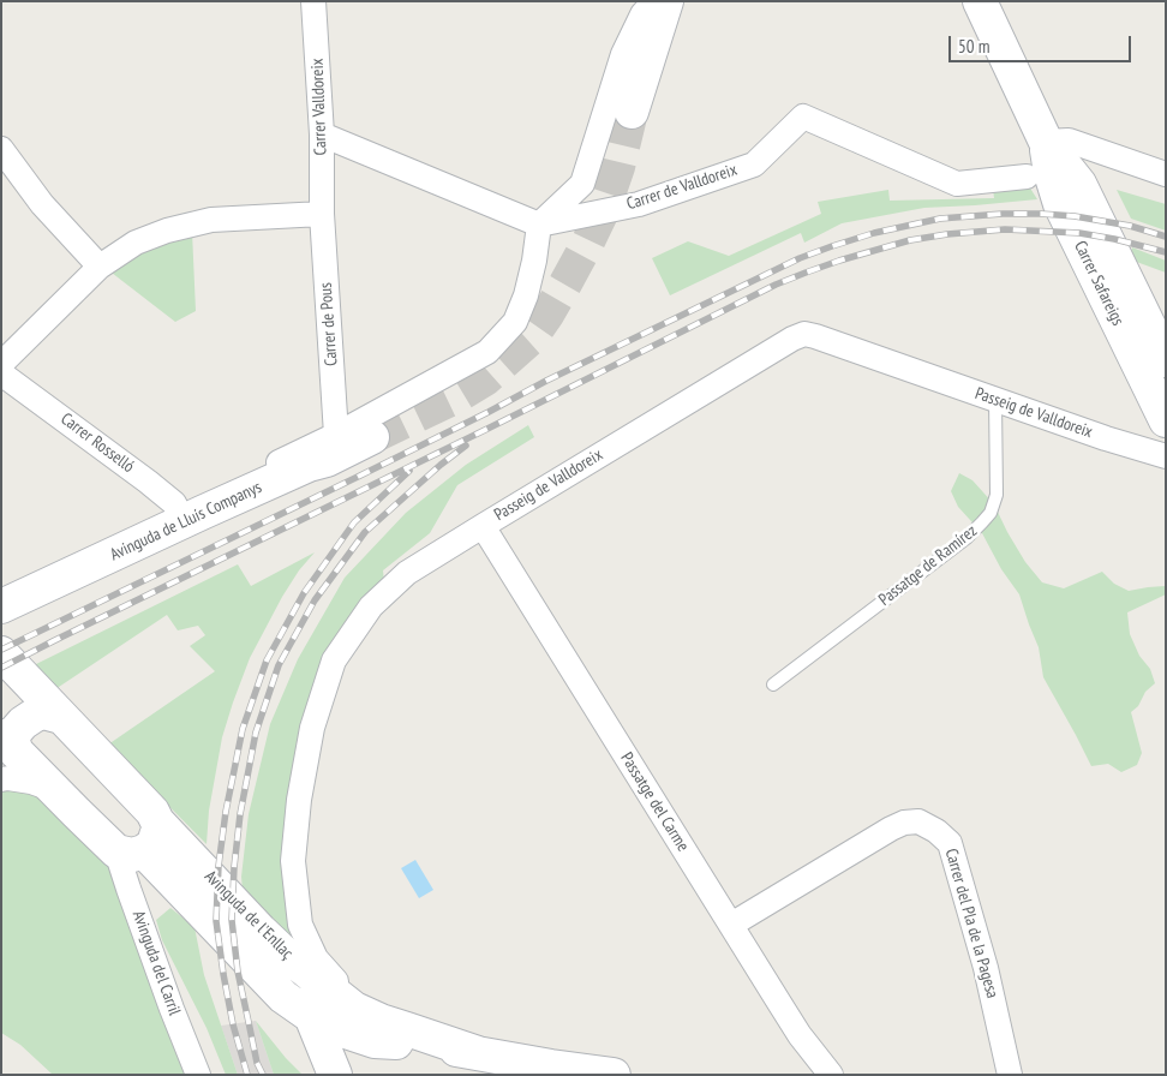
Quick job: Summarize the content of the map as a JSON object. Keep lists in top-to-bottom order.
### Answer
{
  "streets": {
    "street": [
      "Carrer Valldoreix",
      "Carrer de Valldoreix",
      "Carrer Safareigs",
      "Carrer de Pous",
      "Passeig de Valldoreix",
      "Carrer Rosselló",
      "Avinguda de Lluís Companys",
      "Passatge del Carme",
      "Avinguda de l'Enllaç",
      "Carrer del Pla de la Pagesa",
      "Avinguda del Carril"
    ],
    "lane": ["Passatge de Ramírez"]
  },
  "crossings": [
    ["Carrer Valldoreix", "Carrer de Pous"],
    ["Passeig de Valldoreix", "Passatge de Ramírez"],
    ["Passeig de Valldoreix", "Passatge del Carme"],
    ["Passeig de Valldoreix", "Avinguda de l'Enllaç"],
    ["Carrer Rosselló", "Avinguda de Lluís Companys"],
    ["Passatge del Carme", "Carrer del Pla de la Pagesa"],
    ["Avinguda de l'Enllaç", "Avinguda del Carril"]
  ],
  "scale_bar": "50 m"
}
